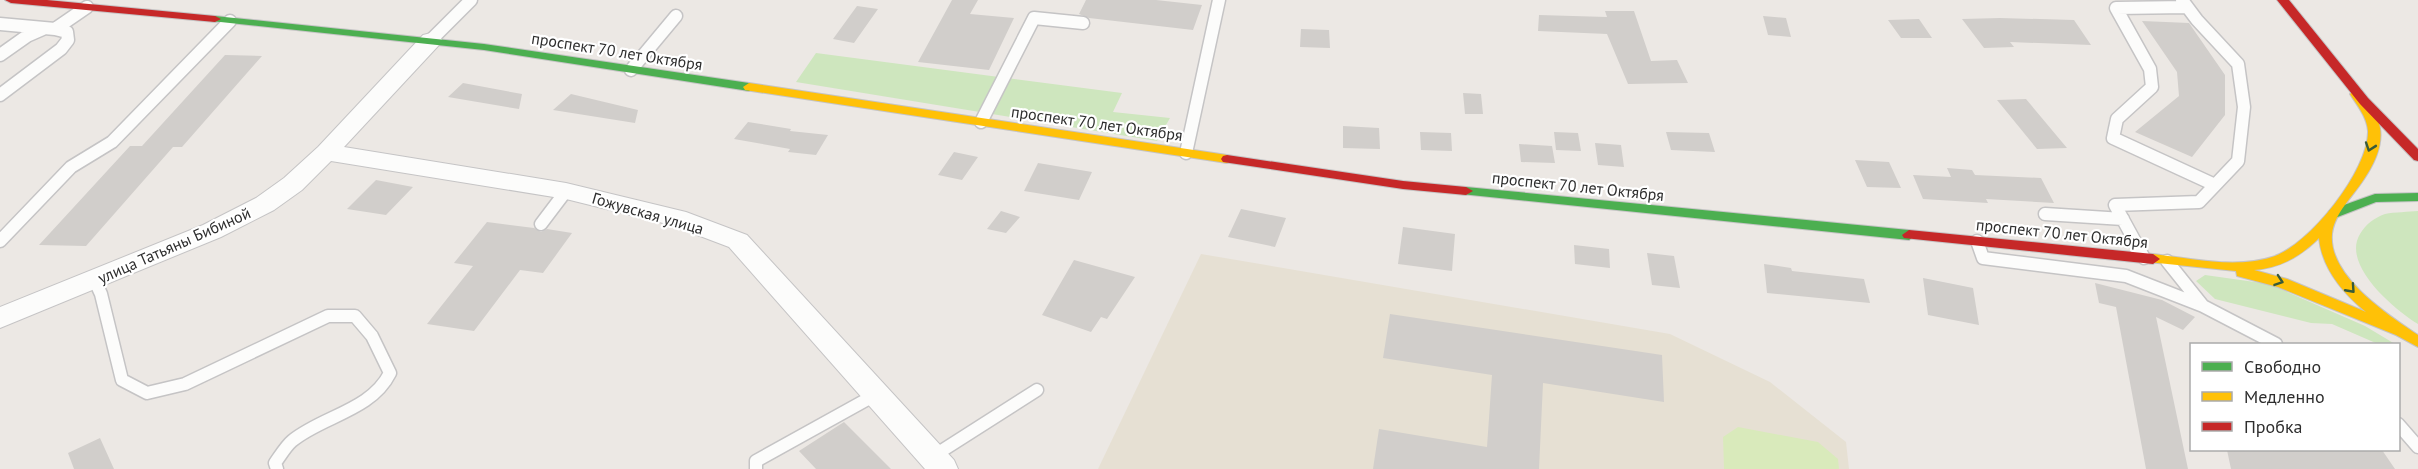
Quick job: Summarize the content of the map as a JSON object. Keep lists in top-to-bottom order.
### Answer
{
  "streets": {
    "main road": ["проспект 70 лет Октября"],
    "street": ["Гожувская улица", "улица Татьяны Бибиной"]
  },
  "crossings": [
    ["проспект 70 лет Октября", "улица Татьяны Бибиной"],
    ["Гожувская улица", "улица Татьяны Бибиной"]
  ],
  "legend": ["Свободно", "Медленно", "Пробка"]
}
